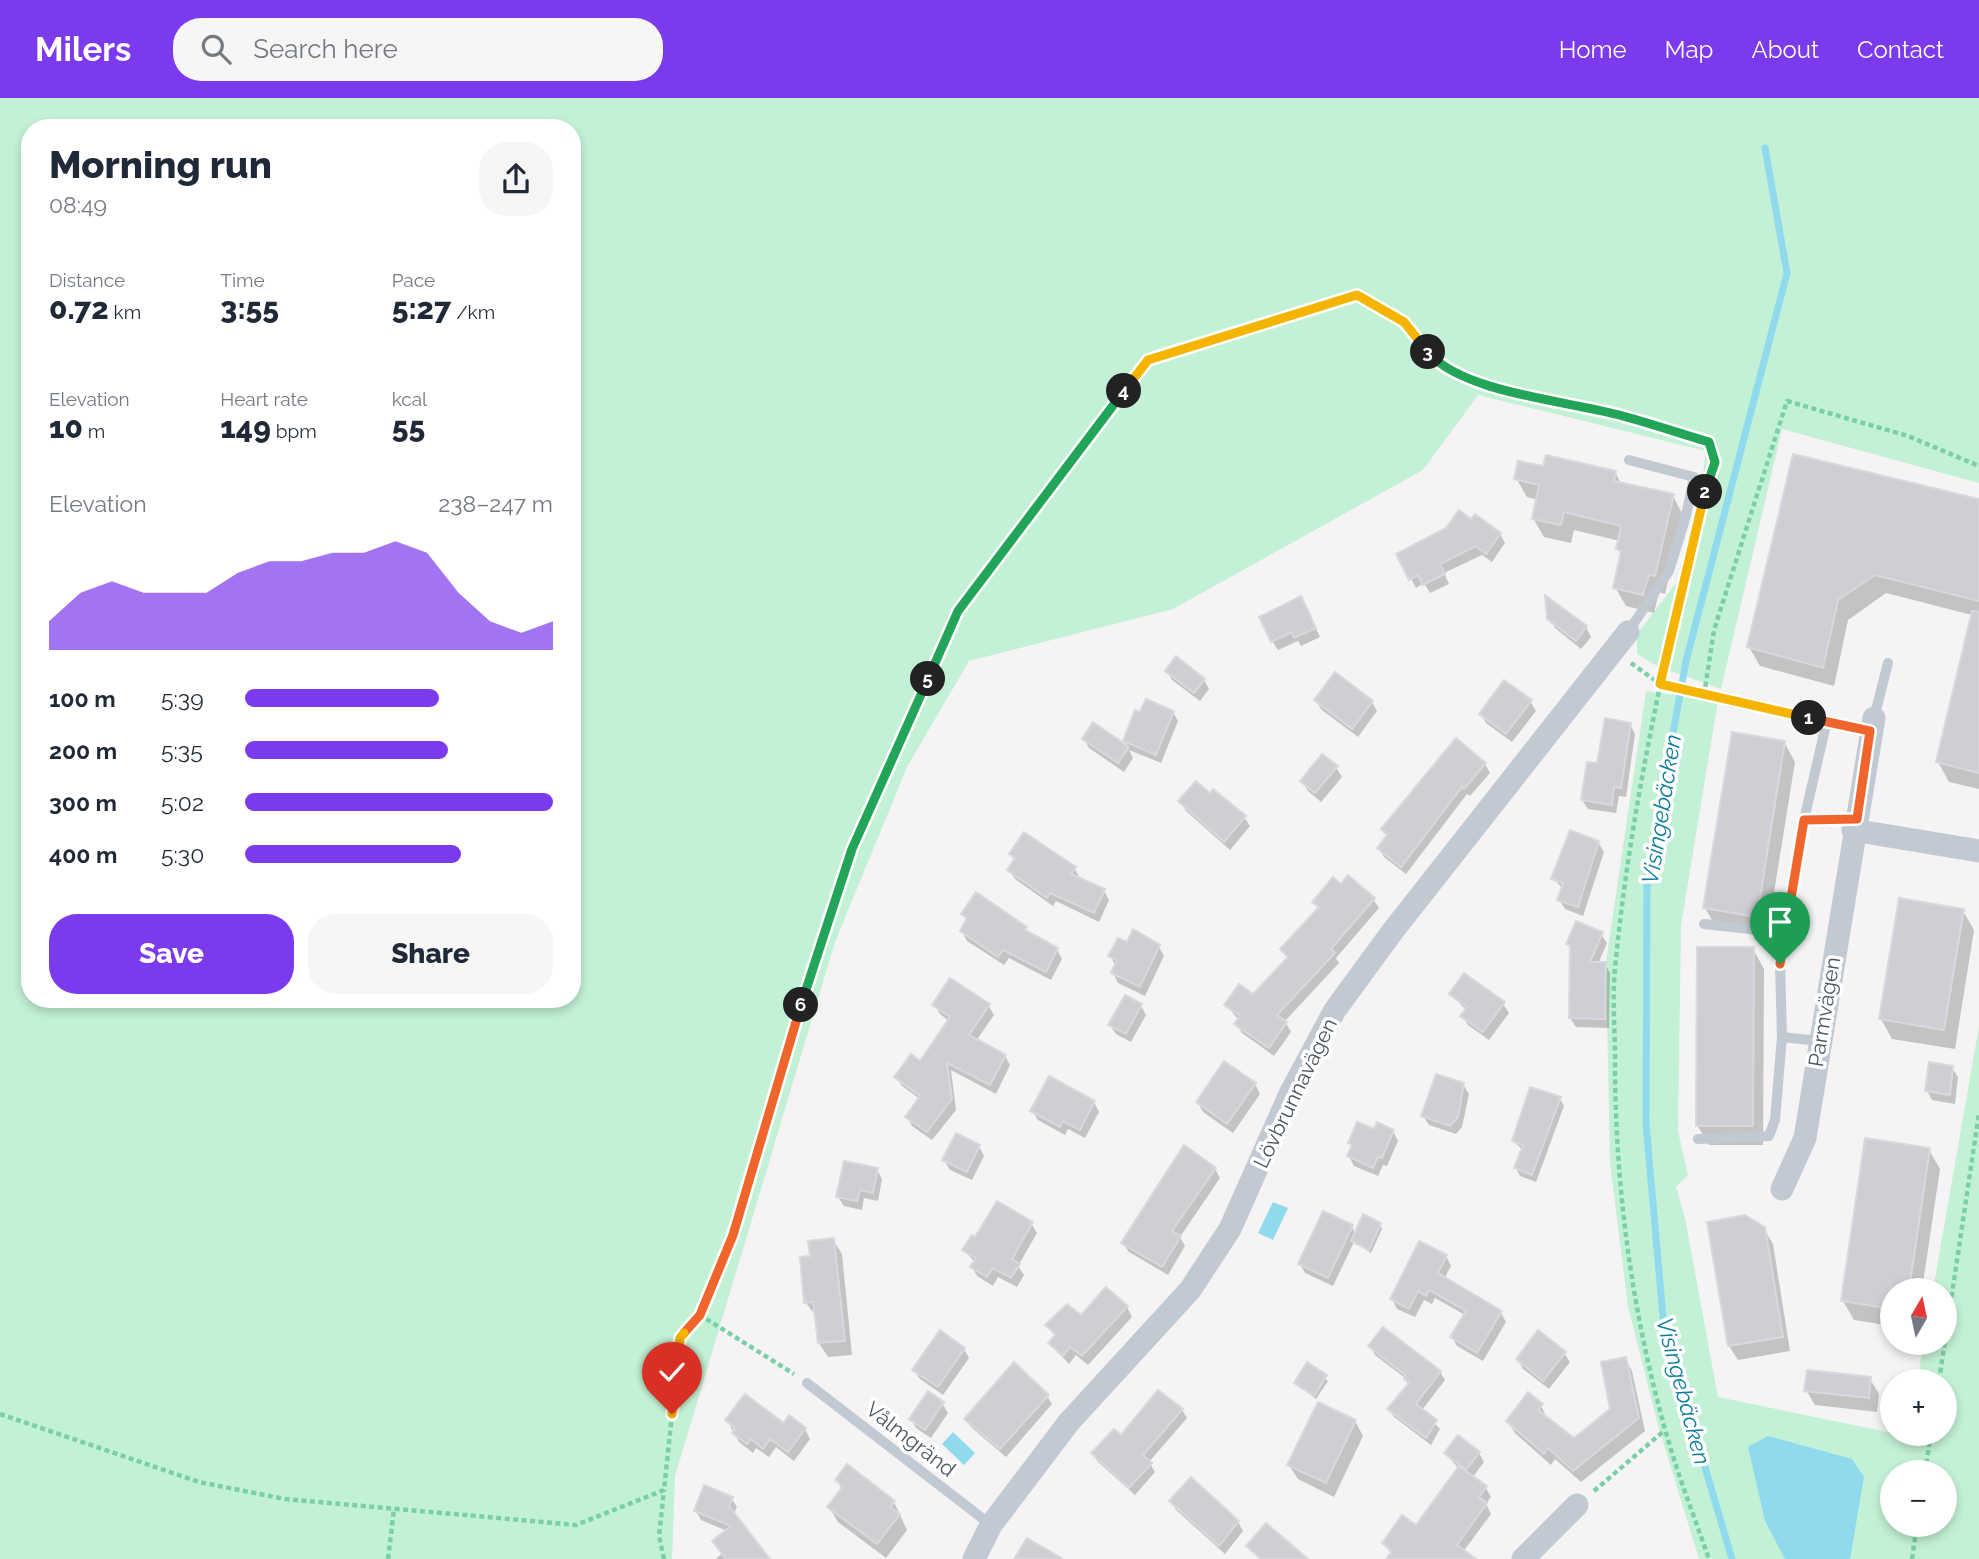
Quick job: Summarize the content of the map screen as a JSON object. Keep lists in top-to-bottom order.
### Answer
{
  "streets": {
    "street": ["Parmvägen", "Lövbrunnavägen"],
    "lane": ["Vålmgränd"]
  },
  "crossings": [
    ["Lövbrunnavägen", "Vålmgränd"]
  ],
  "water": ["Visingebäcken"],
  "north": "top",
  "page": {
    "header": "Milers",
    "search": "Search here",
    "nav": [
      "Home",
      "Map",
      "About",
      "Contact"
    ],
    "heading": ["Morning run", "08:49"],
    "stats": [
      ["Distance", "0.72 km"],
      ["Time", "3:55"],
      ["Pace", "5:27 /km"],
      ["Elevation", "10 m"],
      ["Heart rate", "149 bpm"],
      ["kcal", "55"]
    ],
    "pins": [
      "3",
      "4",
      "2",
      "5",
      "1",
      "6"
    ],
    "chart": ["Elevation", "238–247 m"],
    "list": [
      {
        "name": "100 m",
        "note": "5:39"
      },
      {
        "name": "200 m",
        "note": "5:35"
      },
      {
        "name": "300 m",
        "note": "5:02"
      },
      {
        "name": "400 m",
        "note": "5:30"
      }
    ],
    "buttons": ["Save", "Share"],
    "map_buttons": ["+", "−"]
  }
}
